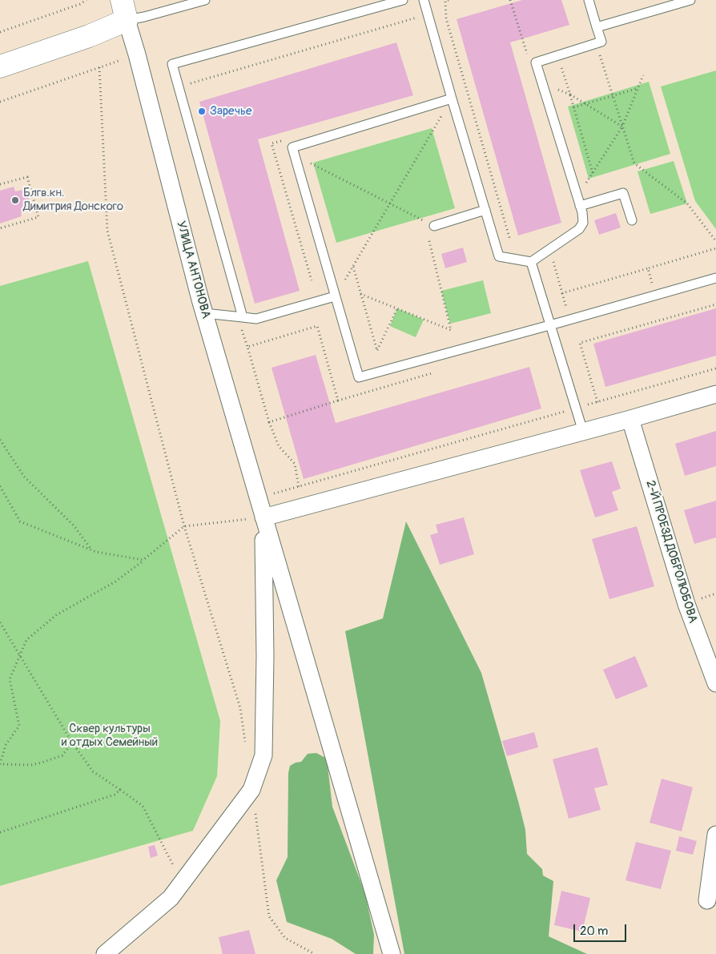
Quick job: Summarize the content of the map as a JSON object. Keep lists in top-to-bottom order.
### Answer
{
  "streets": {
    "street": ["УЛИЦА АНТОНОВА", "2-Й ПРОЕЗД ДОБРОЛЮБОВА"]
  },
  "parks": ["Сквер культуры и отдых Семейный"],
  "places": ["Заречье", "Блгв.кн. Димитрия Донского"],
  "scale_bar": "20 m"
}
